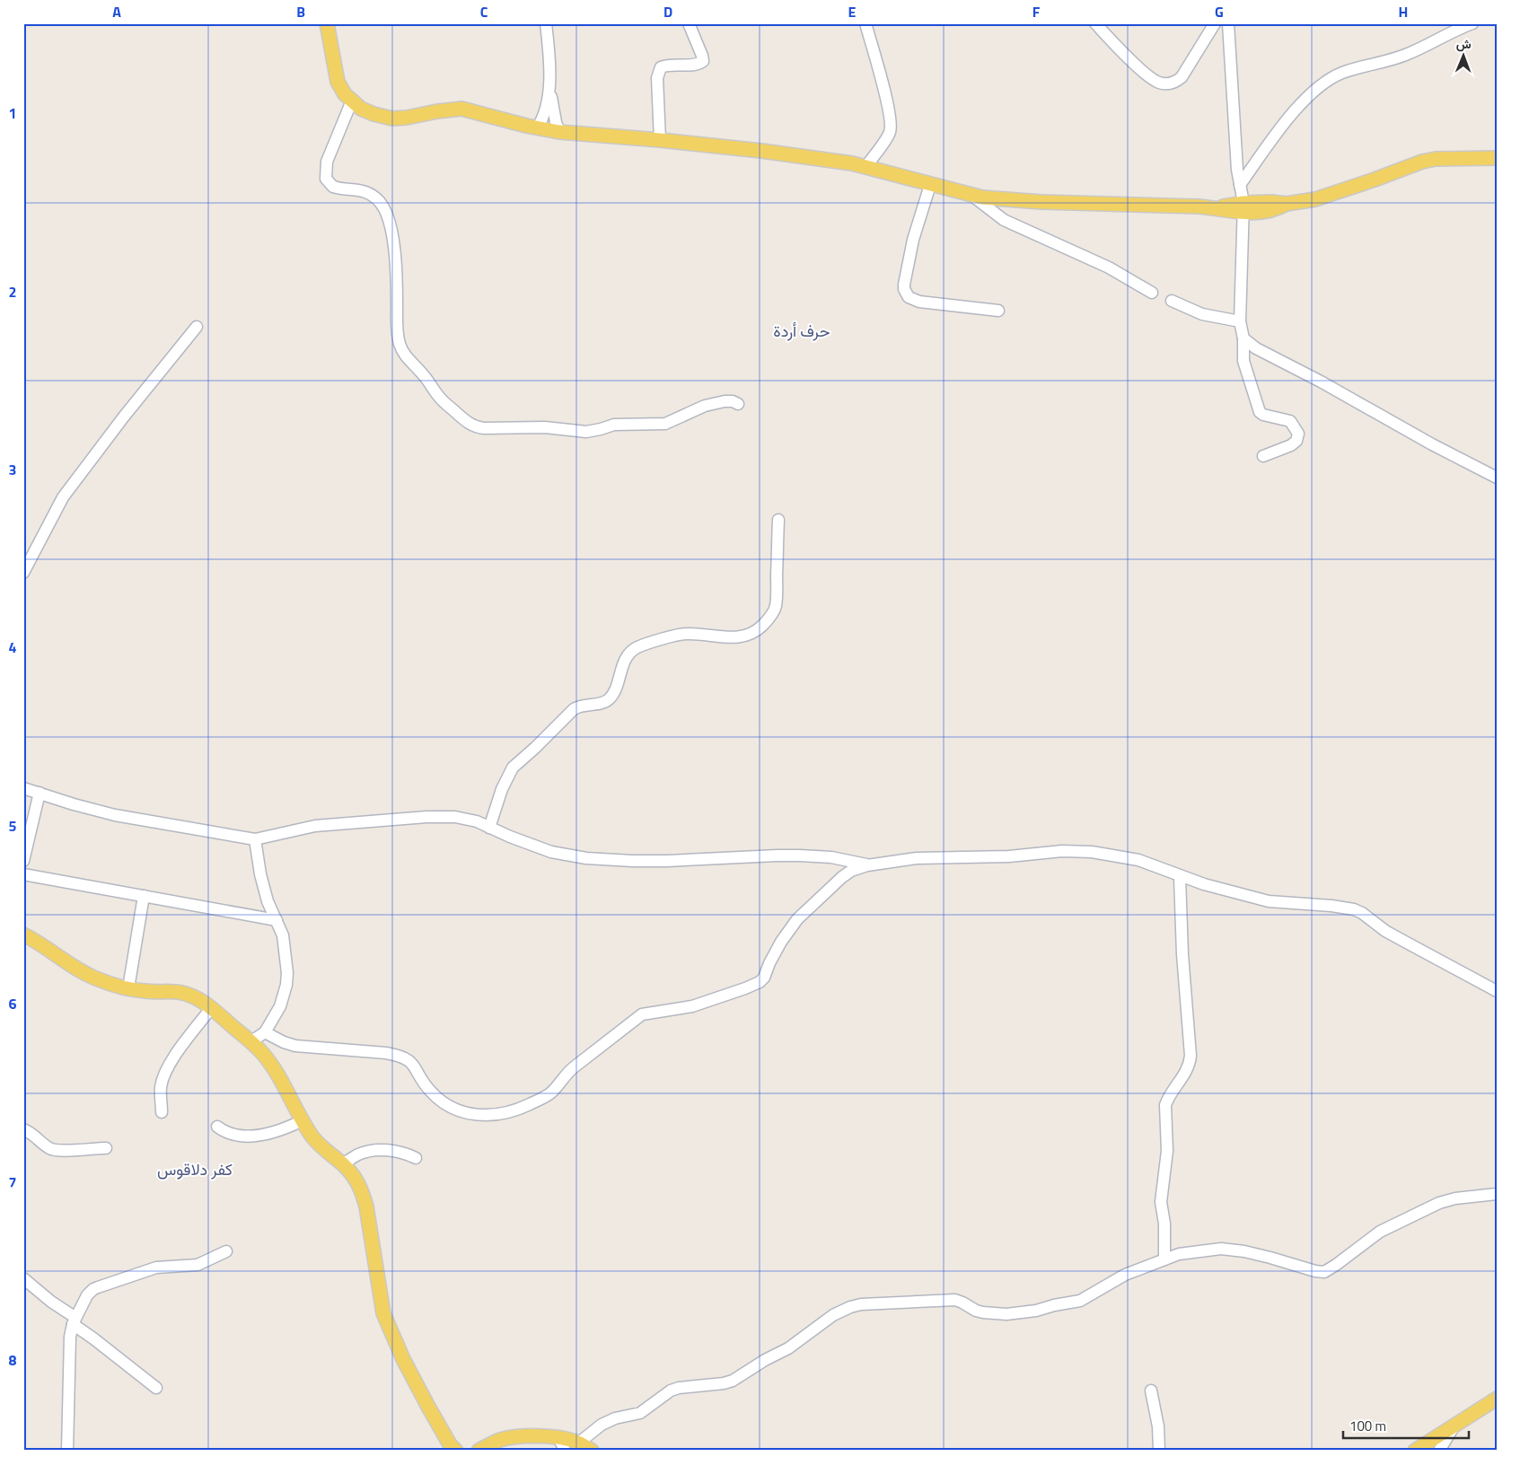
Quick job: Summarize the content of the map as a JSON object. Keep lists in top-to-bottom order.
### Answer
{
  "districts": ["حرف أردة", "كفر دلاقوس"],
  "scale_bar": "100 m",
  "north": "top",
  "grid": {
    "columns": [
      "A",
      "B",
      "C",
      "D",
      "E",
      "F",
      "G",
      "H"
    ],
    "rows": [
      "1",
      "2",
      "3",
      "4",
      "5",
      "6",
      "7",
      "8"
    ]
  }
}
